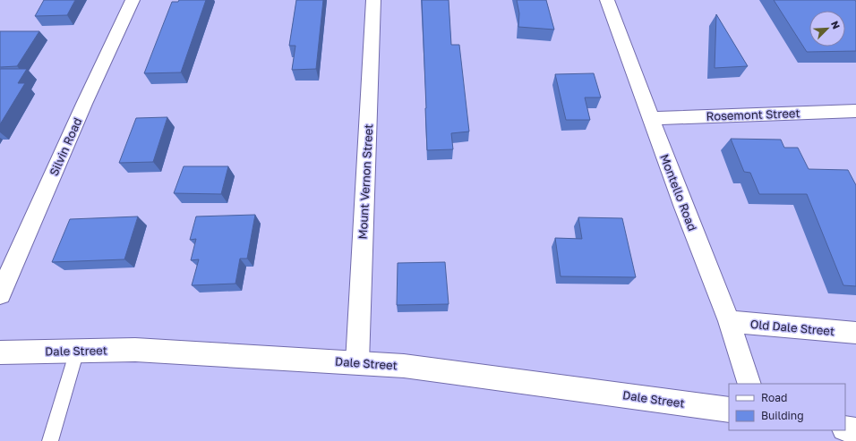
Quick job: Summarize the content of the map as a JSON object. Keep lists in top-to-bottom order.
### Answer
{
  "streets": {
    "street": [
      "Rosemont Street",
      "Silvin Road",
      "Mount Vernon Street",
      "Montello Road",
      "Old Dale Street",
      "Dale Street"
    ]
  },
  "crossings": [
    ["Rosemont Street", "Montello Road"],
    ["Mount Vernon Street", "Dale Street"],
    ["Montello Road", "Old Dale Street"]
  ],
  "legend": ["Road", "Building"],
  "north": "top right"
}
